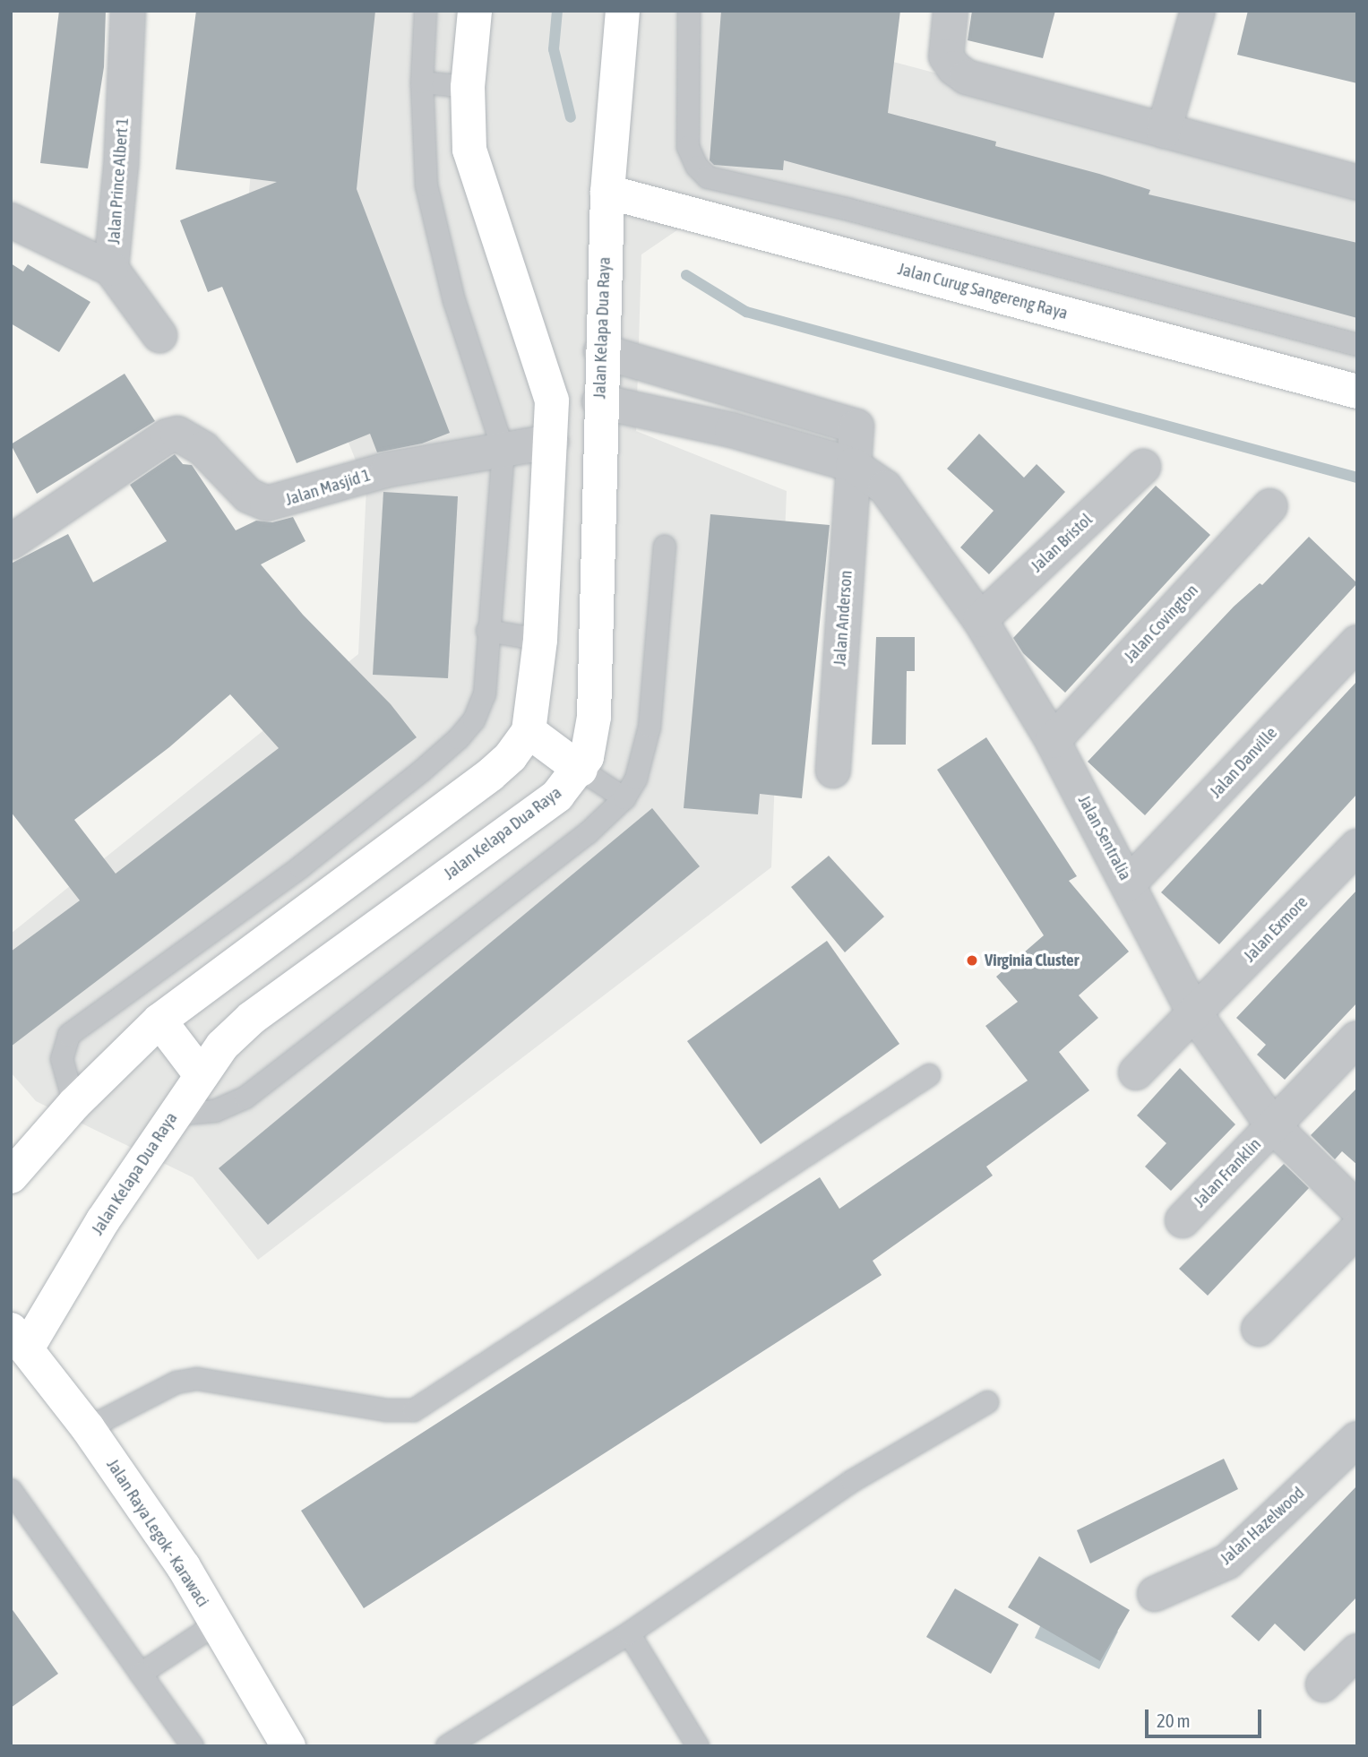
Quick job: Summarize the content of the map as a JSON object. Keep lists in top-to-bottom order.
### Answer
{
  "streets": {
    "main road": ["Jalan Curug Sangereng Raya", "Jalan Kelapa Dua Raya", "Jalan Raya Legok - Karawaci"],
    "street": [
      "Jalan Prince Albert 1",
      "Jalan Masjid 1",
      "Jalan Bristol",
      "Jalan Anderson",
      "Jalan Covington",
      "Jalan Danville",
      "Jalan Sentralia",
      "Jalan Exmore",
      "Jalan Franklin",
      "Jalan Hazelwood"
    ]
  },
  "crossings": [
    ["Jalan Curug Sangereng Raya", "Jalan Kelapa Dua Raya"],
    ["Jalan Kelapa Dua Raya", "Jalan Anderson"],
    ["Jalan Kelapa Dua Raya", "Jalan Sentralia"],
    ["Jalan Kelapa Dua Raya", "Jalan Raya Legok - Karawaci"],
    ["Jalan Bristol", "Jalan Sentralia"],
    ["Jalan Anderson", "Jalan Sentralia"],
    ["Jalan Covington", "Jalan Sentralia"],
    ["Jalan Danville", "Jalan Sentralia"],
    ["Jalan Sentralia", "Jalan Exmore"],
    ["Jalan Sentralia", "Jalan Franklin"]
  ],
  "places": ["Virginia Cluster"],
  "scale_bar": "20 m"
}
